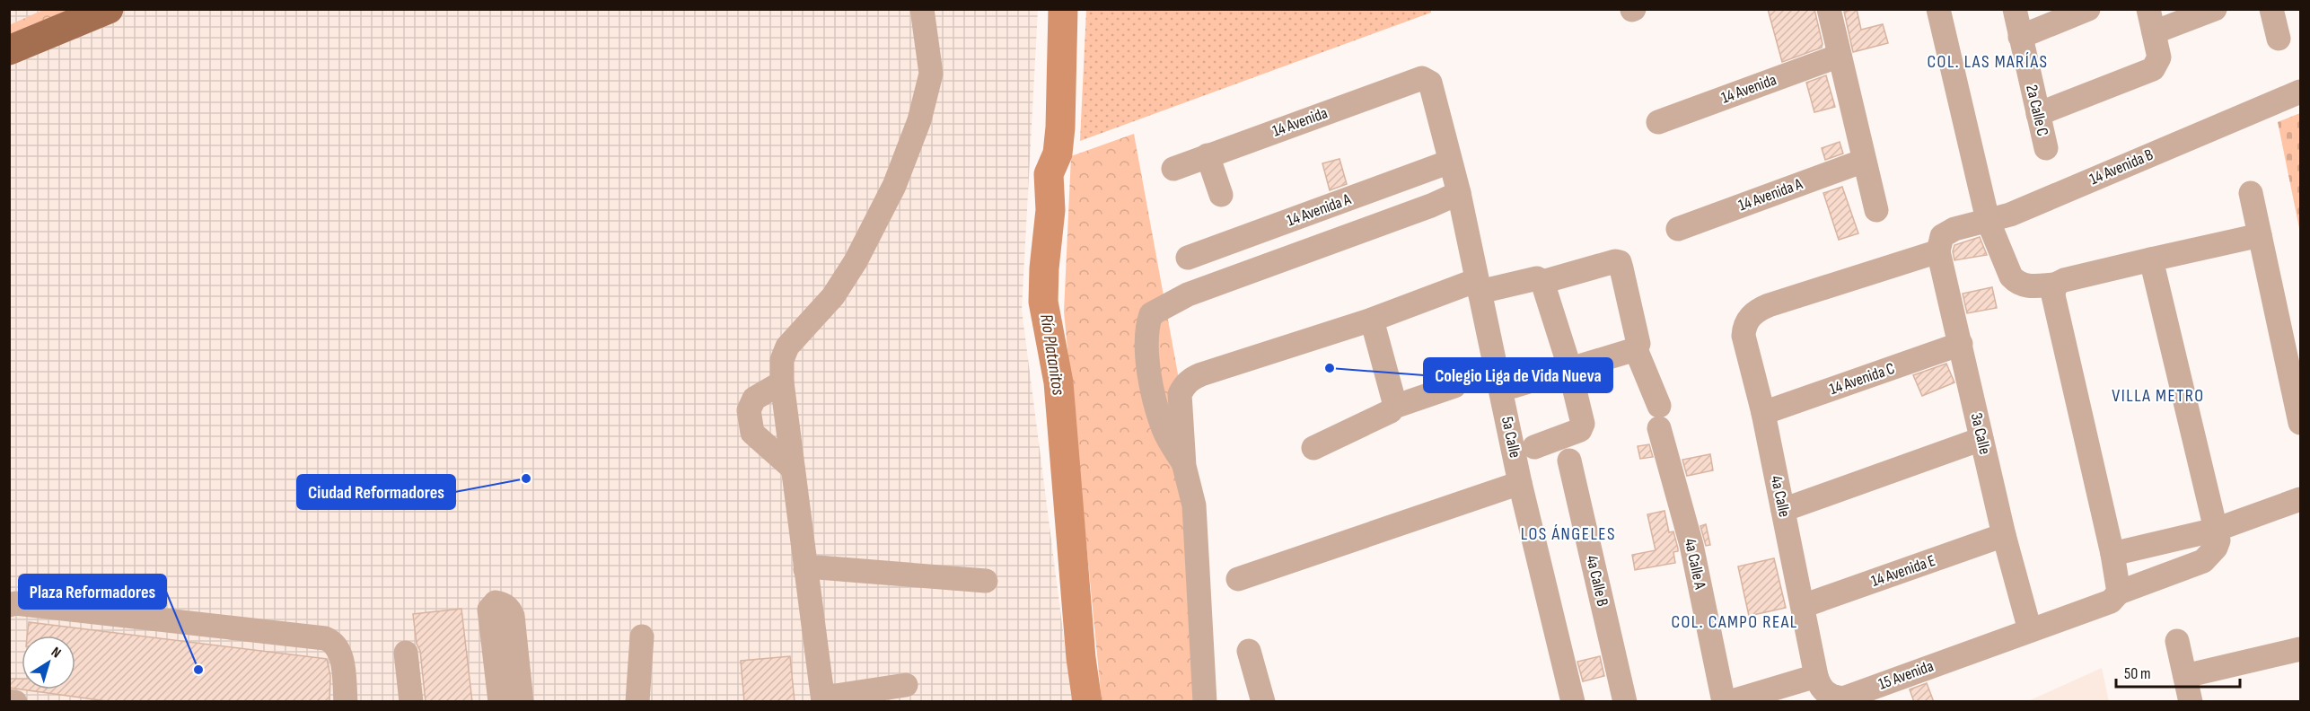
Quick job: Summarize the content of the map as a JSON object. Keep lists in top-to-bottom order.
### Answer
{
  "streets": {
    "street": [
      "14 Avenida",
      "2a Calle C",
      "14 Avenida B",
      "14 Avenida A",
      "14 Avenida C",
      "3a Calle",
      "5a Calle",
      "4a Calle",
      "4a Calle A",
      "14 Avenida E",
      "4a Calle B",
      "15 Avenida"
    ]
  },
  "crossings": [
    ["14 Avenida", "5a Calle"],
    ["14 Avenida B", "3a Calle"],
    ["14 Avenida B", "4a Calle"],
    ["14 Avenida A", "5a Calle"],
    ["14 Avenida C", "3a Calle"],
    ["14 Avenida C", "4a Calle"],
    ["3a Calle", "14 Avenida E"],
    ["3a Calle", "15 Avenida"],
    ["4a Calle", "14 Avenida E"],
    ["4a Calle", "15 Avenida"]
  ],
  "districts": [
    "COL. LAS MARÍAS",
    "VILLA METRO",
    "LOS ÁNGELES",
    "COL. CAMPO REAL"
  ],
  "water": ["Río Platanitos"],
  "places": ["Colegio Liga de Vida Nueva", "Ciudad Reformadores", "Plaza Reformadores"],
  "scale_bar": "50 m",
  "north": "top right"
}
